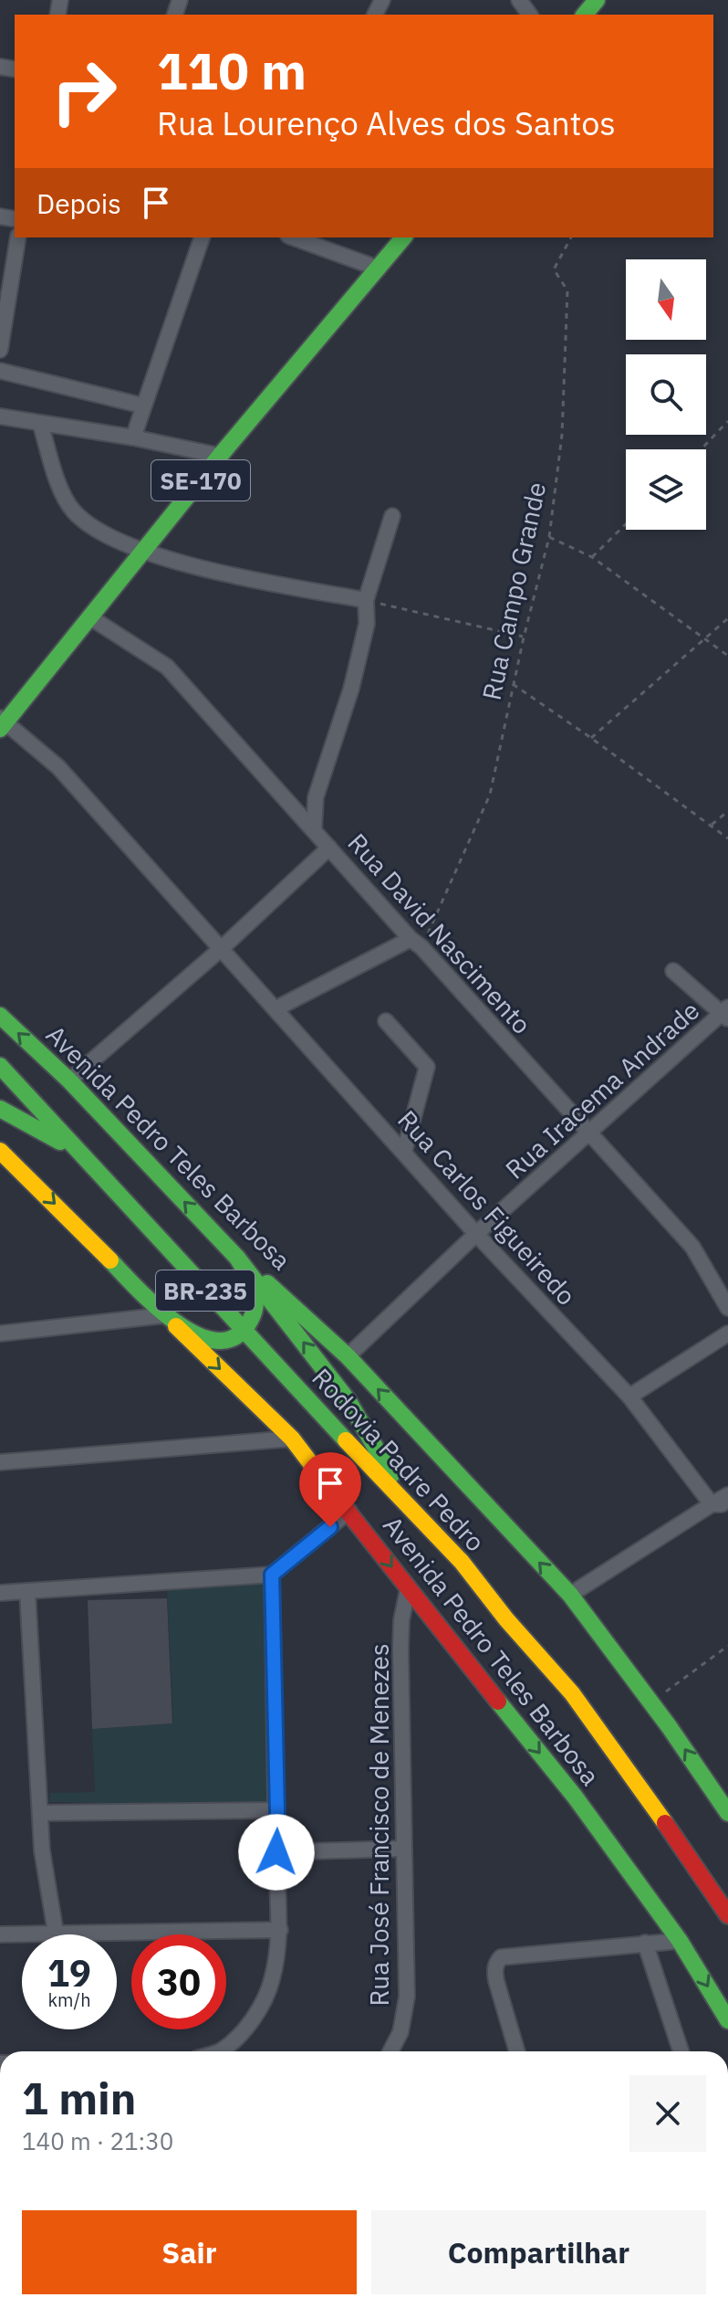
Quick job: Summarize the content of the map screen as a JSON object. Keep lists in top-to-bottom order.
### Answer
{
  "streets": {
    "main road": [
      "SE-170",
      "Avenida Pedro Teles Barbosa",
      "BR-235",
      "Rodovia Padre Pedro"
    ],
    "street": [
      "Rua David Nascimento",
      "Rua Iracema Andrade",
      "Rua Carlos Figueiredo",
      "Rua José Francisco de Menezes"
    ],
    "path": ["Rua Campo Grande"]
  },
  "crossings": [
    ["SE-170", "Rua David Nascimento"],
    ["SE-170", "Rua Carlos Figueiredo"],
    ["Rua Campo Grande", "Rua David Nascimento"],
    ["Rua David Nascimento", "Rua Iracema Andrade"],
    ["Rua Iracema Andrade", "Avenida Pedro Teles Barbosa"],
    ["Rua Iracema Andrade", "Rua Carlos Figueiredo"],
    ["Avenida Pedro Teles Barbosa", "Rua José Francisco de Menezes"]
  ],
  "north": "bottom",
  "page": {
    "turn": ["110 m", "Rua Lourenço Alves dos Santos"],
    "then": "Depois",
    "speed": "19 km/h",
    "limit": "30",
    "heading": ["1 min", "140 m · 21:30"],
    "buttons": ["Sair", "Compartilhar"]
  }
}
